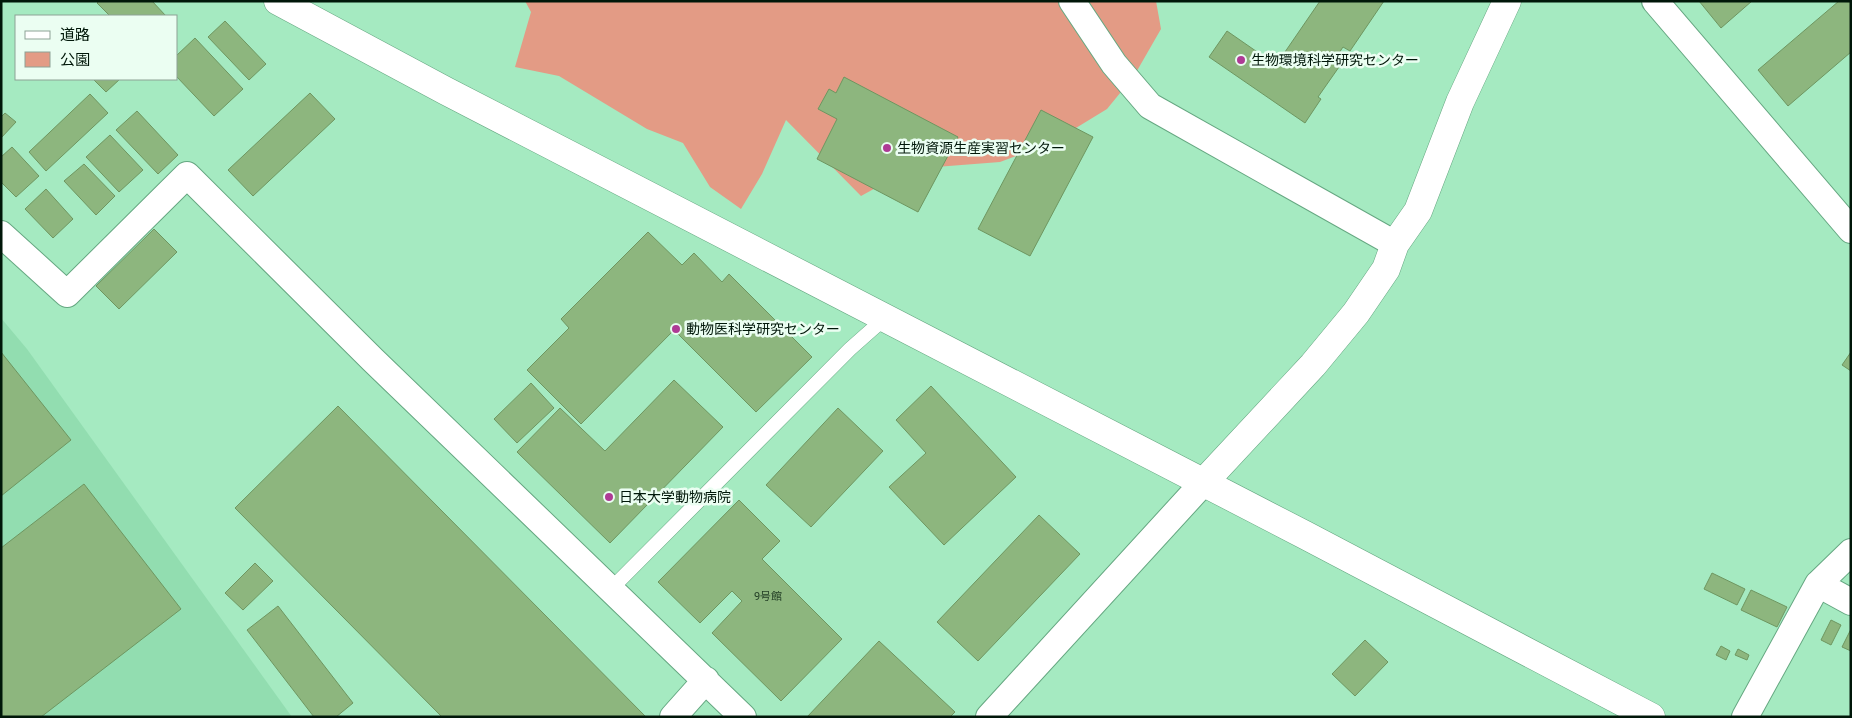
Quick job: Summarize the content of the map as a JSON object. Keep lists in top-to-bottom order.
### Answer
{
  "places": [
    "生物環境科学研究センター",
    "生物資源生産実習センター",
    "動物医科学研究センター",
    "日本大学動物病院"
  ],
  "house_numbers": ["9号館"],
  "legend": ["道路", "公園"]
}
